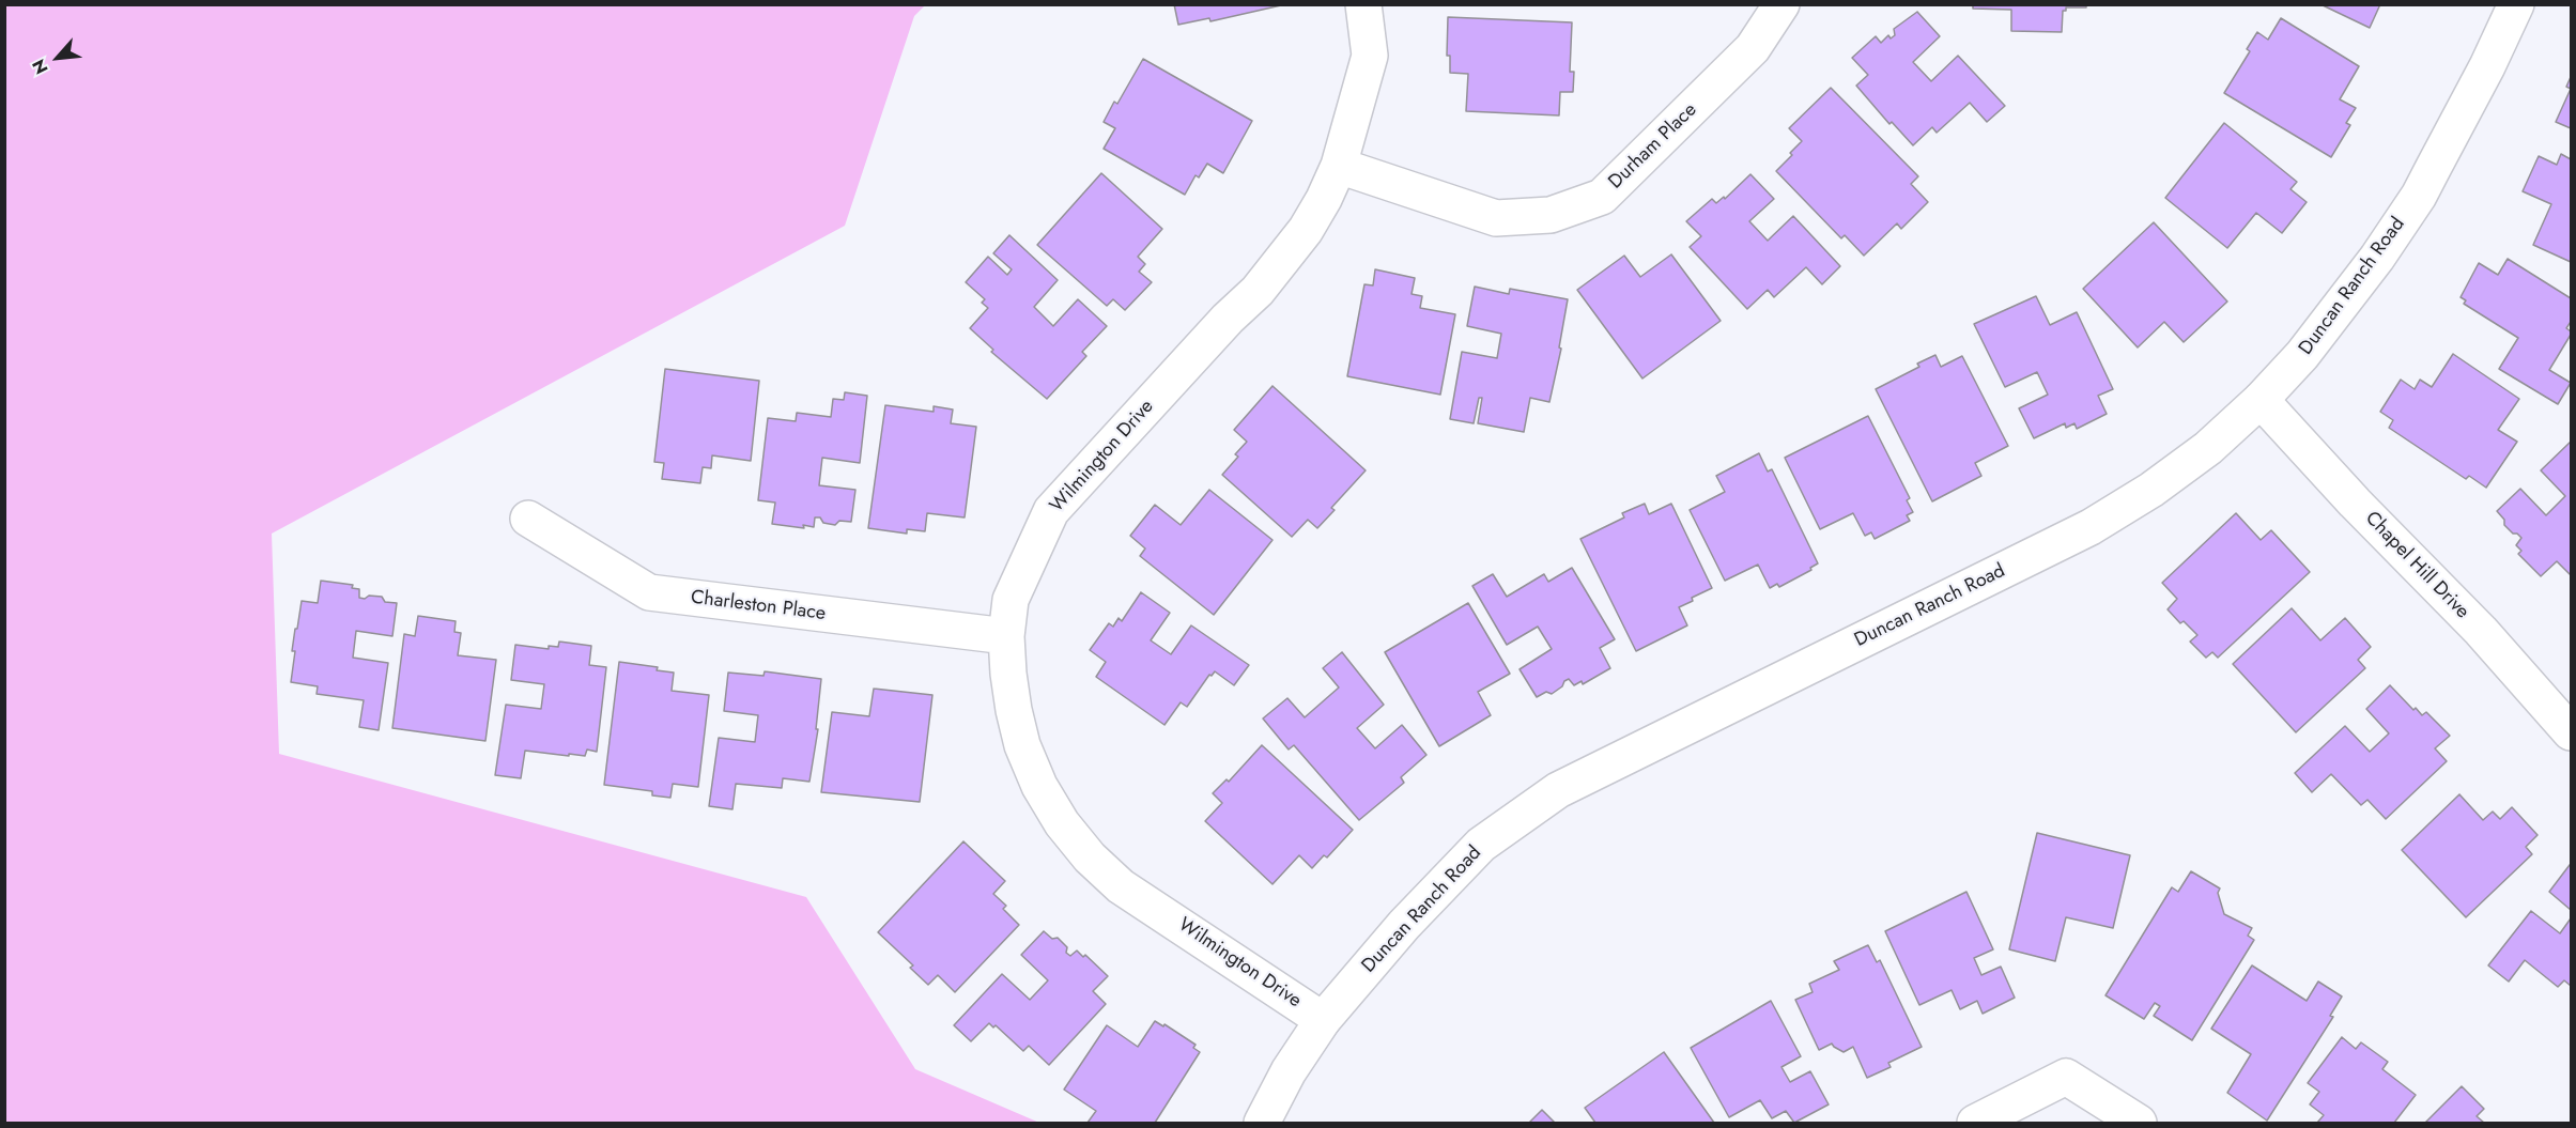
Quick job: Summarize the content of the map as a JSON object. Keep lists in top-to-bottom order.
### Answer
{
  "streets": {
    "street": [
      "Durham Place",
      "Duncan Ranch Road",
      "Wilmington Drive",
      "Chapel Hill Drive",
      "Charleston Place"
    ]
  },
  "crossings": [
    ["Durham Place", "Wilmington Drive"],
    ["Duncan Ranch Road", "Wilmington Drive"],
    ["Duncan Ranch Road", "Chapel Hill Drive"],
    ["Wilmington Drive", "Charleston Place"]
  ],
  "north": "bottom left"
}
